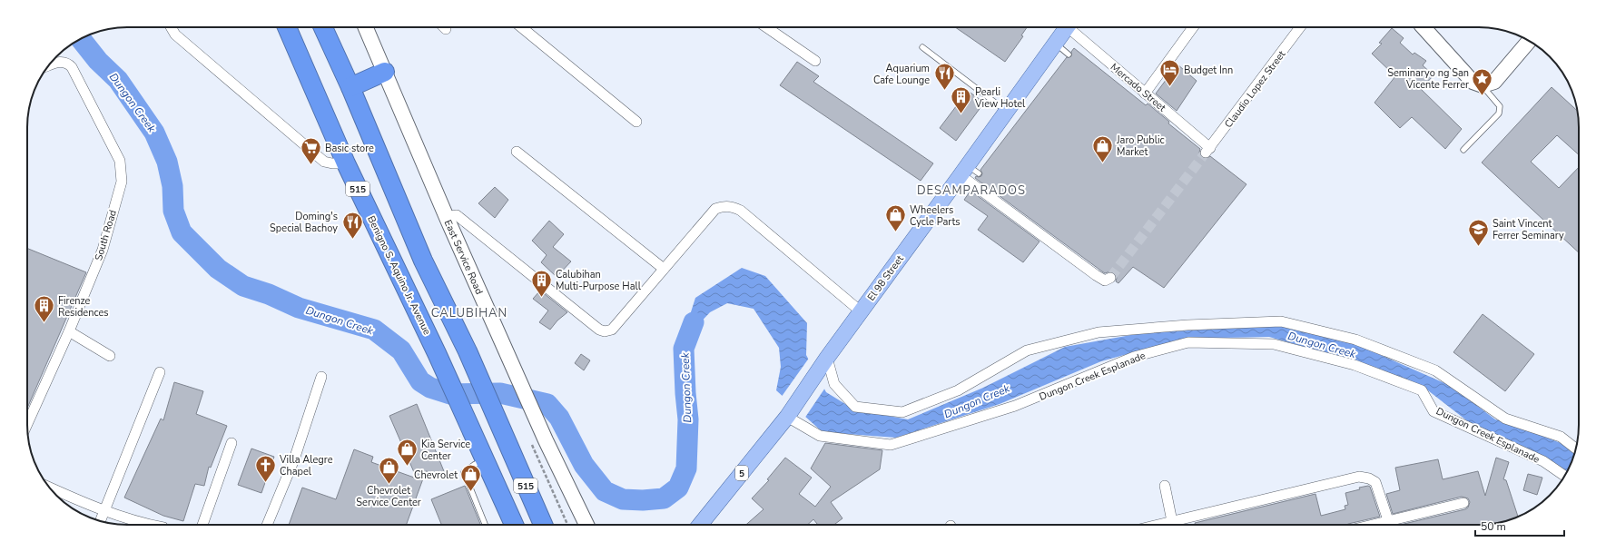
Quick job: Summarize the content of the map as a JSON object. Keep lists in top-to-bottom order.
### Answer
{
  "streets": {
    "highway": ["515", "Benigno S. Aquino Jr. Avenue"],
    "main road": ["El 98 Street", "5"],
    "street": [
      "Mercado Street",
      "Claudio Lopez Street",
      "South Road",
      "East Service Road",
      "Dungon Creek Esplanade"
    ]
  },
  "crossings": [
    ["Mercado Street", "Claudio Lopez Street"],
    ["El 98 Street", "Dungon Creek Esplanade"]
  ],
  "districts": ["DESAMPARADOS", "CALUBIHAN"],
  "water": ["Dungon Creek"],
  "places": {
    "hotel": ["Budget Inn"],
    "restaurant": ["Aquarium Cafe Lounge", "Doming's Special Bachoy"],
    "place": ["Seminaryo ng San Vicente Ferrer"],
    "building": ["Pearli View Hotel", "Calubihan Multi-Purpose Hall", "Firenze Residences"],
    "shop": [
      "Jaro Public Market",
      "Wheelers Cycle Parts",
      "Kia Service Center",
      "Chevrolet Service Center",
      "Chevrolet"
    ],
    "supermarket": ["Basic store"],
    "school or university": ["Saint Vincent Ferrer Seminary"],
    "church": ["Villa Alegre Chapel"]
  },
  "scale_bar": "50 m"
}
